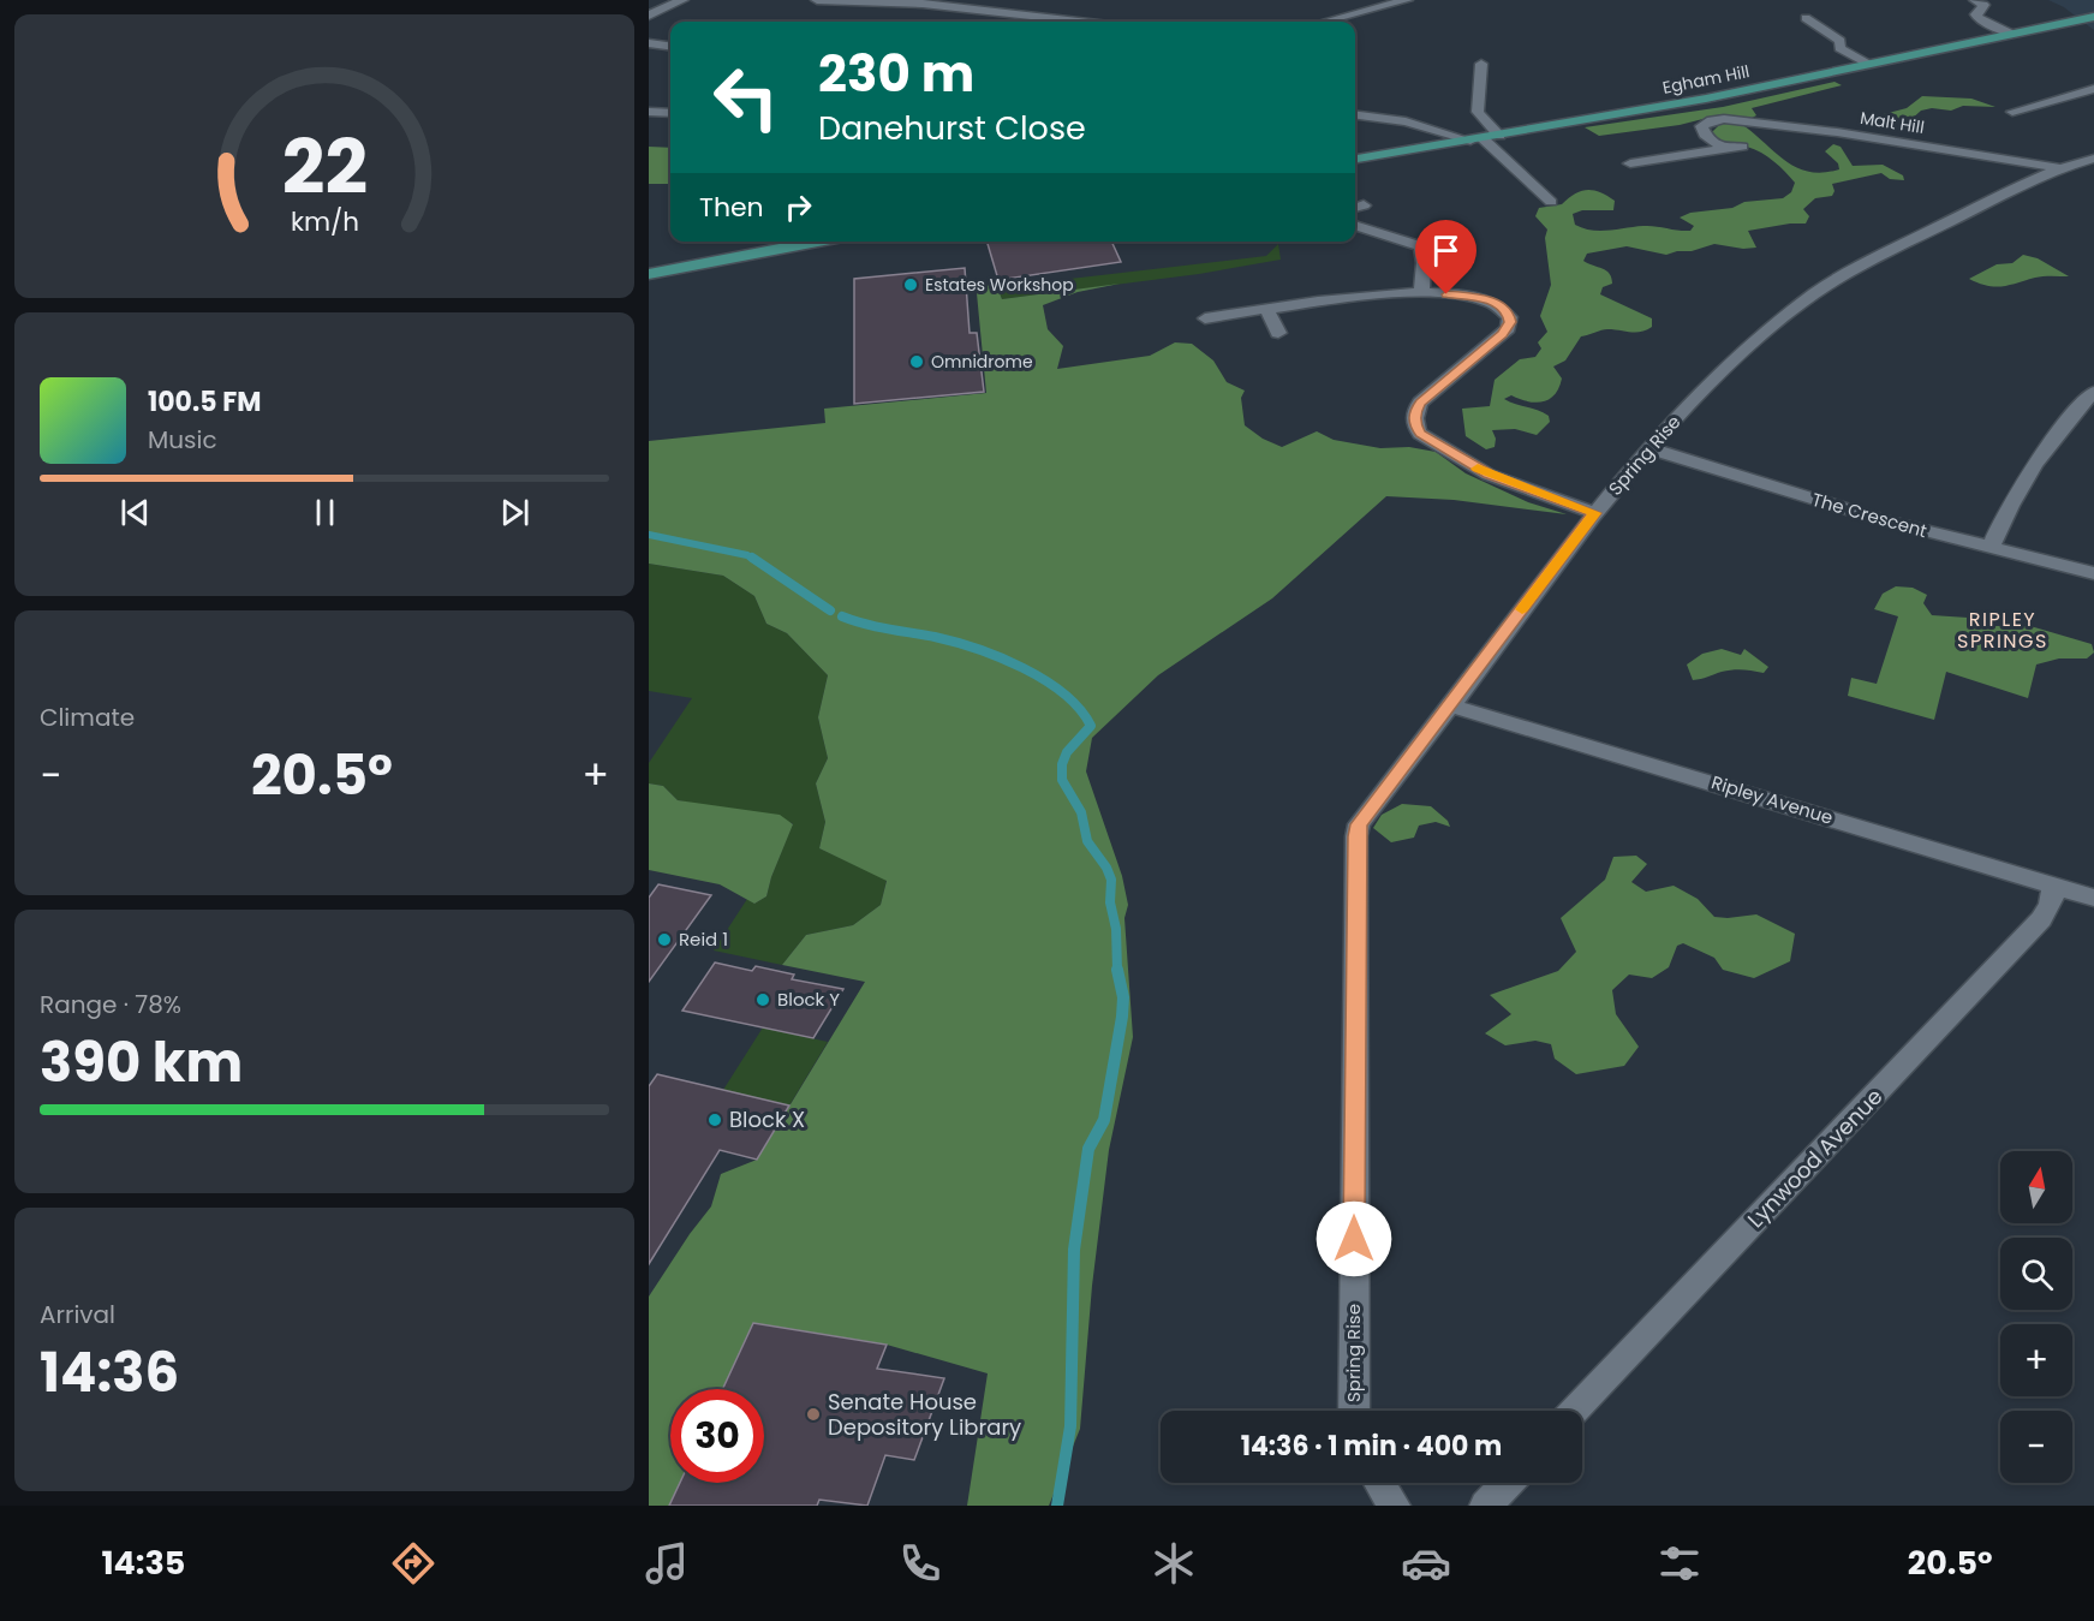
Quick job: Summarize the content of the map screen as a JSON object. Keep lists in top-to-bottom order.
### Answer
{
  "streets": {
    "main road": ["Egham Hill"],
    "street": [
      "Malt Hill",
      "Spring Rise",
      "The Crescent",
      "Ripley Avenue",
      "Lynwood Avenue"
    ]
  },
  "crossings": [
    ["Malt Hill", "Spring Rise"],
    ["Spring Rise", "The Crescent"],
    ["Spring Rise", "Ripley Avenue"],
    ["Ripley Avenue", "Lynwood Avenue"]
  ],
  "districts": ["RIPLEY SPRINGS"],
  "places": [
    "Estates Workshop",
    "Omnidrome",
    "Reid 1",
    "Block Y",
    "Block X",
    "Senate House Depository Library"
  ],
  "north": "top",
  "page": {
    "turn": ["230 m", "Danehurst Close"],
    "then": "Then",
    "song": ["100.5 FM", "Music"],
    "tile": [
      "Climate",
      ["Range · 78%", "390 km"],
      ["Arrival", "14:36"]
    ],
    "heat": ["−", "20.5°", "+"],
    "map_buttons": ["+", "−"],
    "limit": "30",
    "trip": "14:36 · 1 min · 400 m",
    "tabs": ["14:35", "20.5°"],
    "gauge": ["22", "km/h"]
  }
}
